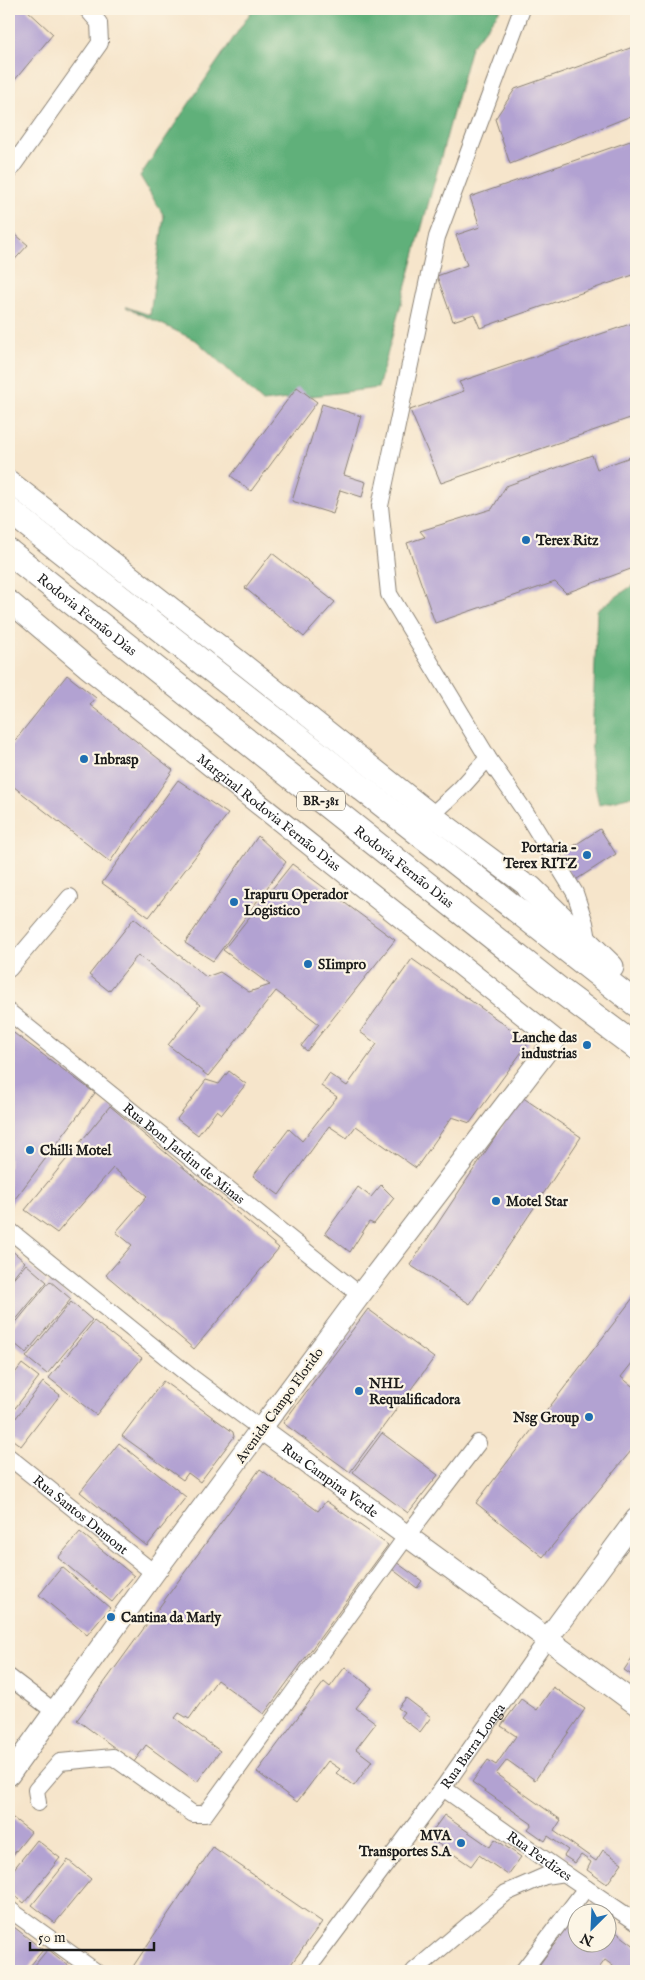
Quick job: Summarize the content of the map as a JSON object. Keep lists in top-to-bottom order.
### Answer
{
  "streets": {
    "highway": ["Rodovia Fernão Dias", "BR-381"],
    "main road": [
      "Marginal Rodovia Fernão Dias",
      "Avenida Campo Florido",
      "Rua Campina Verde",
      "Rua Barra Longa"
    ],
    "street": ["Rua Bom Jardim de Minas", "Rua Santos Dumont", "Rua Perdizes"]
  },
  "crossings": [
    ["Marginal Rodovia Fernão Dias", "Avenida Campo Florido"],
    ["Rua Bom Jardim de Minas", "Avenida Campo Florido"],
    ["Avenida Campo Florido", "Rua Campina Verde"],
    ["Avenida Campo Florido", "Rua Santos Dumont"],
    ["Rua Campina Verde", "Rua Barra Longa"],
    ["Rua Barra Longa", "Rua Perdizes"]
  ],
  "places": [
    "Terex Ritz",
    "Inbrasp",
    "Portaria - Terex RITZ",
    "Irapuru Operador Logistico",
    "SIimpro",
    "Lanche das industrias",
    "Chilli Motel",
    "Motel Star",
    "NHL Requalificadora",
    "Nsg Group",
    "Cantina da Marly",
    "MVA Transportes S.A"
  ],
  "scale_bar": "50 m",
  "north": "bottom left"
}
